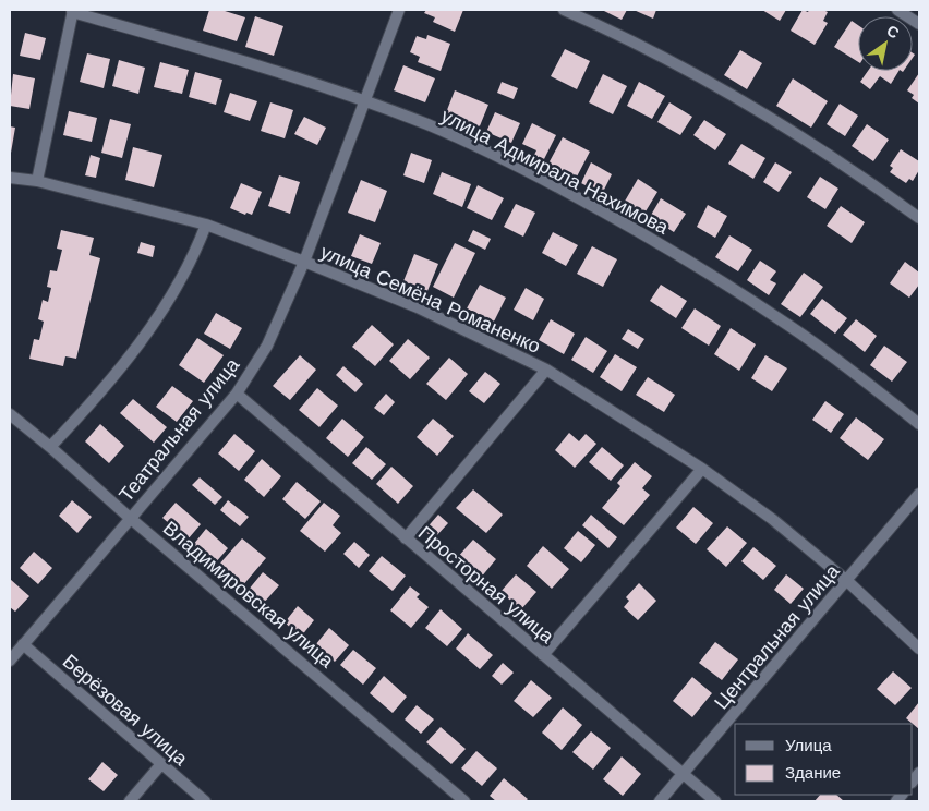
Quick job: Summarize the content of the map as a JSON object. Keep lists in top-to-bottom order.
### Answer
{
  "streets": {
    "street": [
      "улица Адмирала Нахимова",
      "улица Семёна Романенко",
      "Театральная улица",
      "Просторная улица",
      "Владимировская улица",
      "Центральная улица",
      "Берёзовая улица"
    ]
  },
  "crossings": [
    ["улица Адмирала Нахимова", "Театральная улица"],
    ["улица Семёна Романенко", "Театральная улица"],
    ["улица Семёна Романенко", "Центральная улица"],
    ["Театральная улица", "Просторная улица"],
    ["Театральная улица", "Владимировская улица"],
    ["Театральная улица", "Берёзовая улица"],
    ["Просторная улица", "Центральная улица"]
  ],
  "legend": ["Улица", "Здание"],
  "north": "top right"
}
